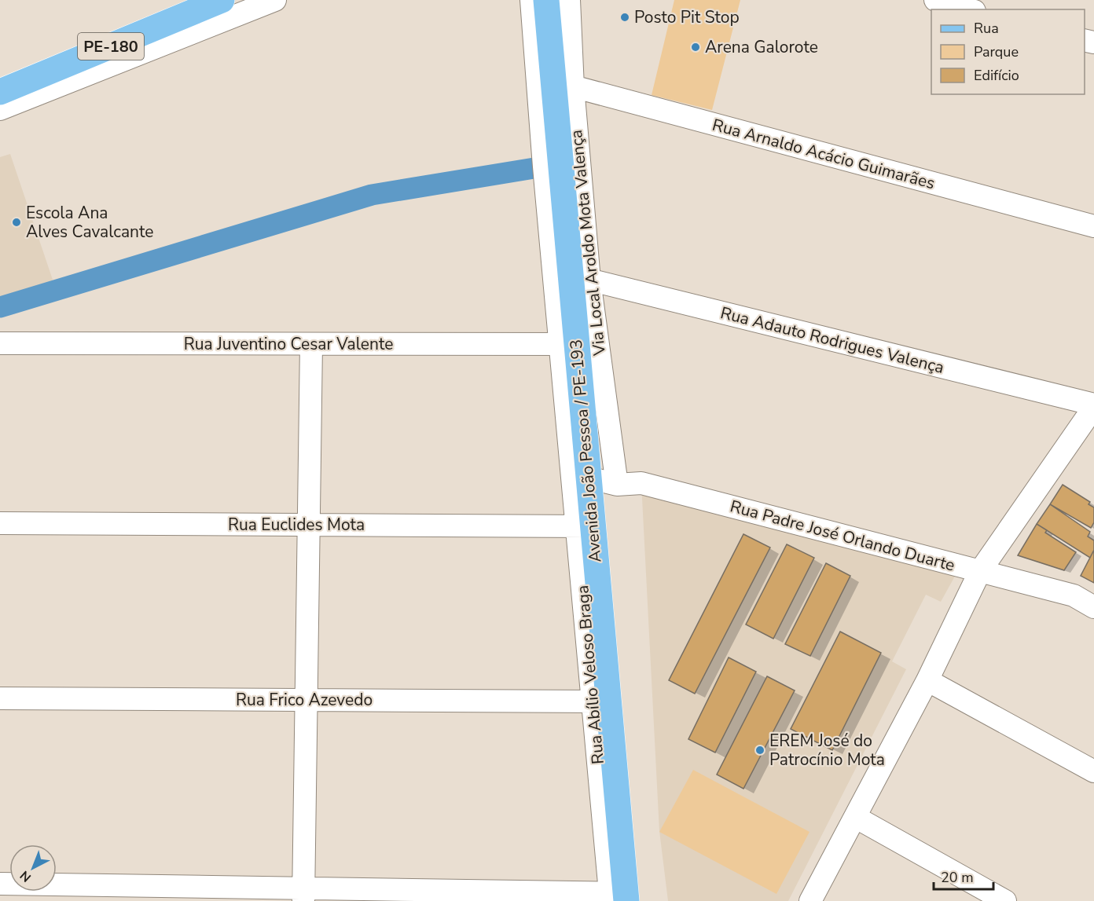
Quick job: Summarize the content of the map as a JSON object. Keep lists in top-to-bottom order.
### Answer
{
  "streets": {
    "main road": ["PE-180", "Avenida João Pessoa / PE-193"],
    "street": [
      "Rua Arnaldo Acácio Guimarães",
      "Via Local Aroldo Mota Valença",
      "Rua Adauto Rodrigues Valença",
      "Rua Juventino Cesar Valente",
      "Rua Euclides Mota",
      "Rua Padre José Orlando Duarte",
      "Rua Frico Azevedo"
    ]
  },
  "crossings": [
    ["Rua Arnaldo Acácio Guimarães", "Avenida João Pessoa / PE-193"],
    ["Via Local Aroldo Mota Valença", "Rua Adauto Rodrigues Valença"],
    ["Via Local Aroldo Mota Valença", "Avenida João Pessoa / PE-193"],
    ["Via Local Aroldo Mota Valença", "Rua Padre José Orlando Duarte"],
    ["Rua Adauto Rodrigues Valença", "Avenida João Pessoa / PE-193"],
    ["Rua Juventino Cesar Valente", "Avenida João Pessoa / PE-193"],
    ["Avenida João Pessoa / PE-193", "Rua Euclides Mota"],
    ["Avenida João Pessoa / PE-193", "Rua Padre José Orlando Duarte"],
    ["Avenida João Pessoa / PE-193", "Rua Frico Azevedo"]
  ],
  "places": [
    "Posto Pit Stop",
    "Arena Galorote",
    "Escola Ana Alves Cavalcante",
    "EREM José do Patrocínio Mota"
  ],
  "legend": ["Rua", "Parque", "Edifício"],
  "scale_bar": "20 m",
  "north": "bottom left"
}
